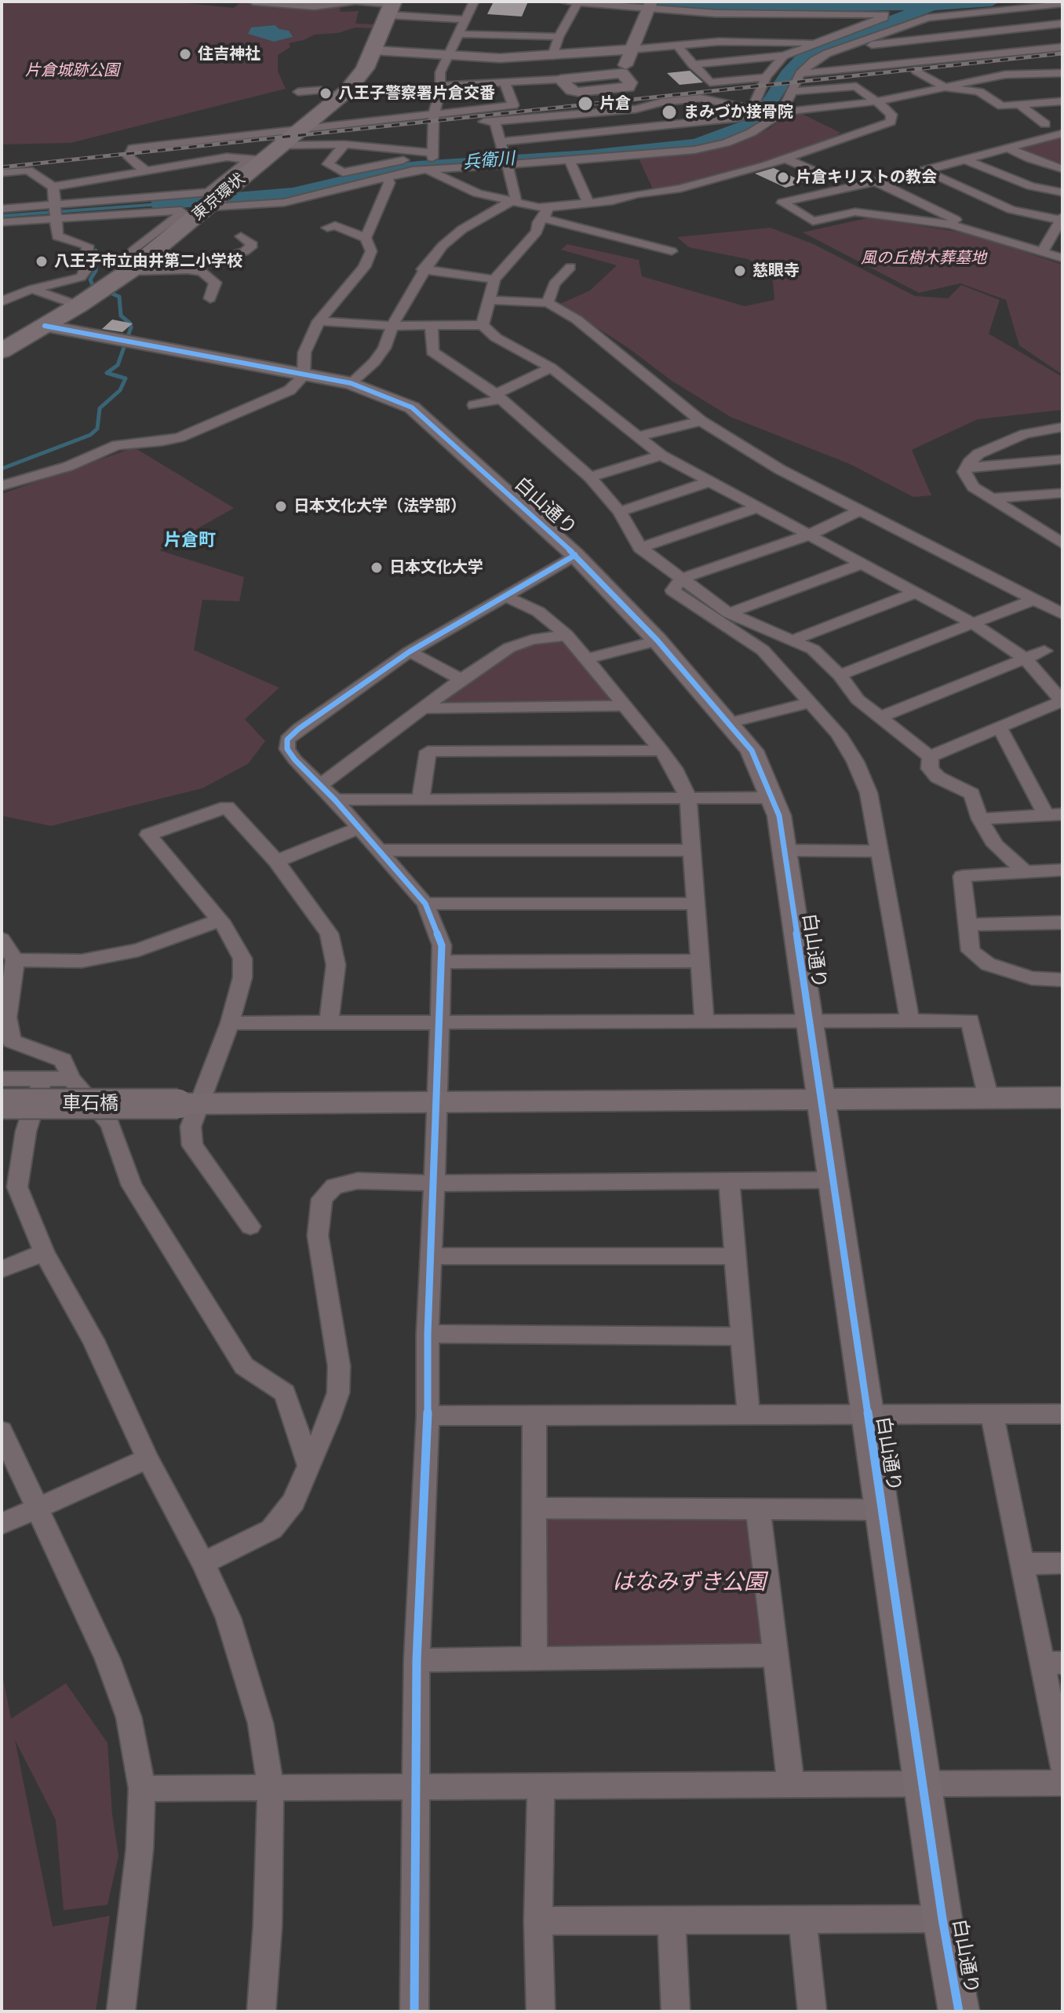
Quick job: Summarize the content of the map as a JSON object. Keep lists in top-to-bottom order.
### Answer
{
  "streets": {
    "highway": ["東京環状"],
    "street": ["白山通り", "車石橋"]
  },
  "crossings": [
    ["東京環状", "白山通り"],
    ["白山通り", "車石橋"]
  ],
  "districts": ["片倉町"],
  "water": ["兵衛川"],
  "parks": ["片倉城跡公園", "風の丘樹木葬墓地", "はなみずき公園"],
  "places": [
    "住吉神社",
    "八王子警察署片倉交番",
    "片倉",
    "まみづか接骨院",
    "片倉キリストの教会",
    "八王子市立由井第二小学校",
    "慈眼寺",
    "日本文化大学（法学部）",
    "日本文化大学"
  ]
}
